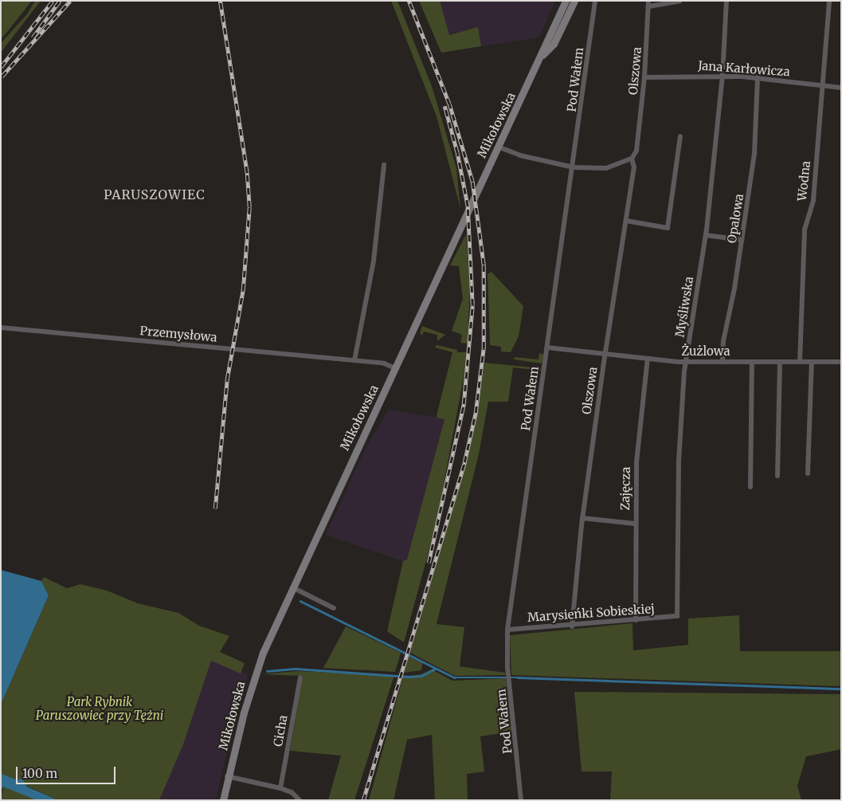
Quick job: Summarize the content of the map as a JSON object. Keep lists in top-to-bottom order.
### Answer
{
  "streets": {
    "main road": ["Mikołowska"],
    "street": [
      "Jana Karłowicza",
      "Olszowa",
      "Pod Wałem",
      "Wodna",
      "Opalowa",
      "Myśliwska",
      "Przemysłowa",
      "Żużlowa",
      "Zajęcza",
      "Marysieńki Sobieskiej",
      "Cicha"
    ]
  },
  "crossings": [
    ["Jana Karłowicza", "Olszowa"],
    ["Jana Karłowicza", "Wodna"],
    ["Jana Karłowicza", "Opalowa"],
    ["Jana Karłowicza", "Myśliwska"],
    ["Olszowa", "Żużlowa"],
    ["Olszowa", "Marysieńki Sobieskiej"],
    ["Pod Wałem", "Żużlowa"],
    ["Pod Wałem", "Marysieńki Sobieskiej"],
    ["Mikołowska", "Przemysłowa"],
    ["Wodna", "Żużlowa"],
    ["Opalowa", "Żużlowa"],
    ["Myśliwska", "Żużlowa"],
    ["Myśliwska", "Marysieńki Sobieskiej"],
    ["Żużlowa", "Zajęcza"],
    ["Zajęcza", "Marysieńki Sobieskiej"]
  ],
  "districts": ["PARUSZOWIEC"],
  "parks": ["Park Rybnik Paruszowiec przy Tężni"],
  "scale_bar": "100 m"
}
